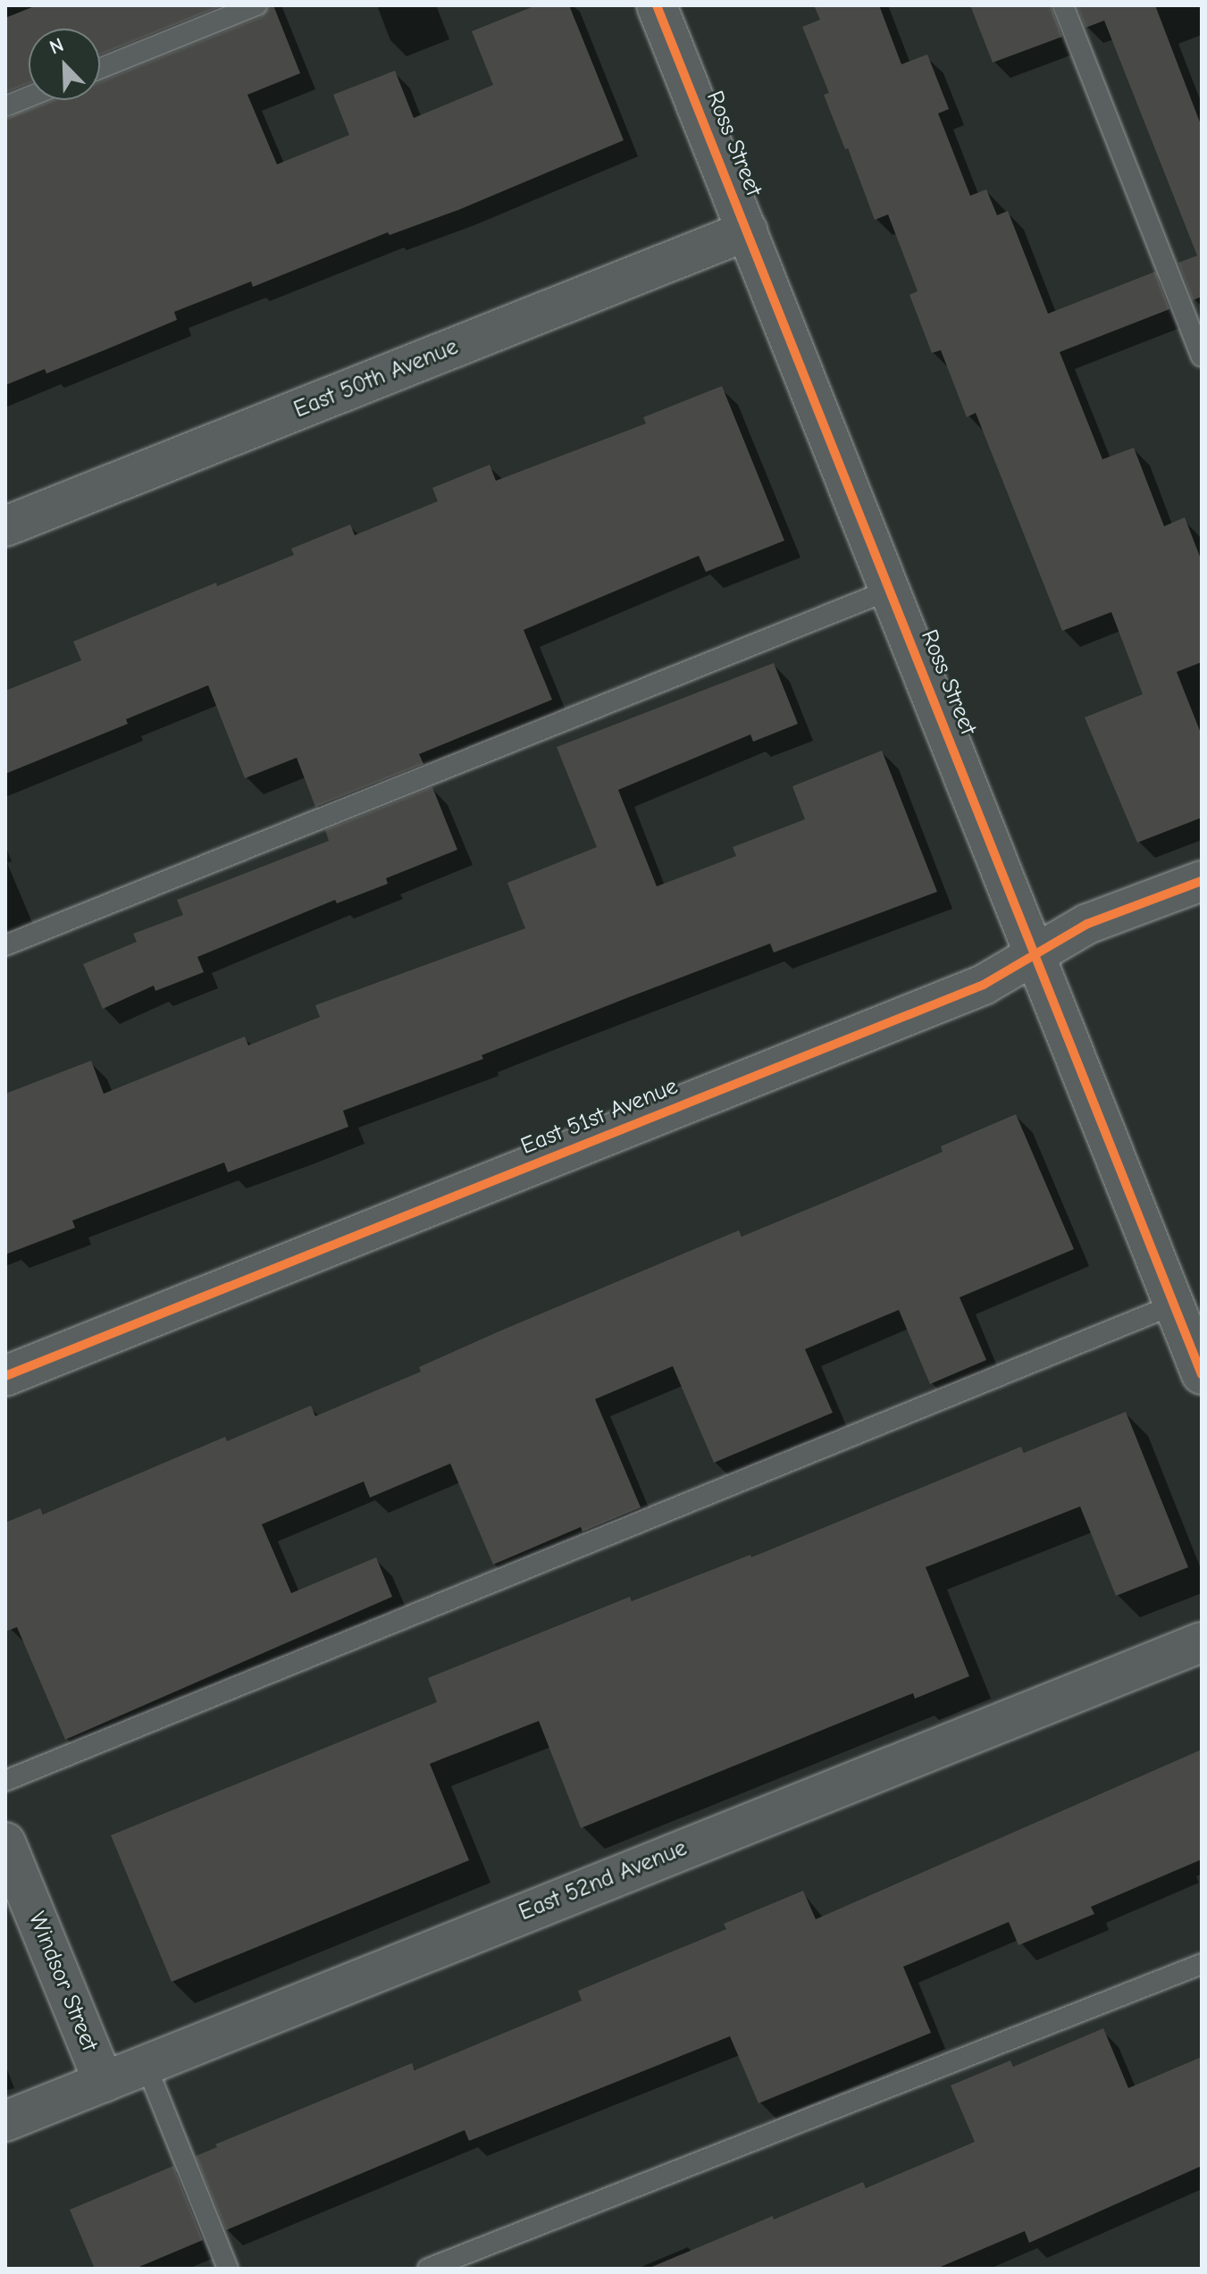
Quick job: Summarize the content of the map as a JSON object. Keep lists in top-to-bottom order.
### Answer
{
  "streets": {
    "street": [
      "Ross Street",
      "East 50th Avenue",
      "East 51st Avenue",
      "East 52nd Avenue",
      "Windsor Street"
    ]
  },
  "crossings": [
    ["Ross Street", "East 50th Avenue"],
    ["Ross Street", "East 51st Avenue"],
    ["East 52nd Avenue", "Windsor Street"]
  ],
  "north": "top left"
}
